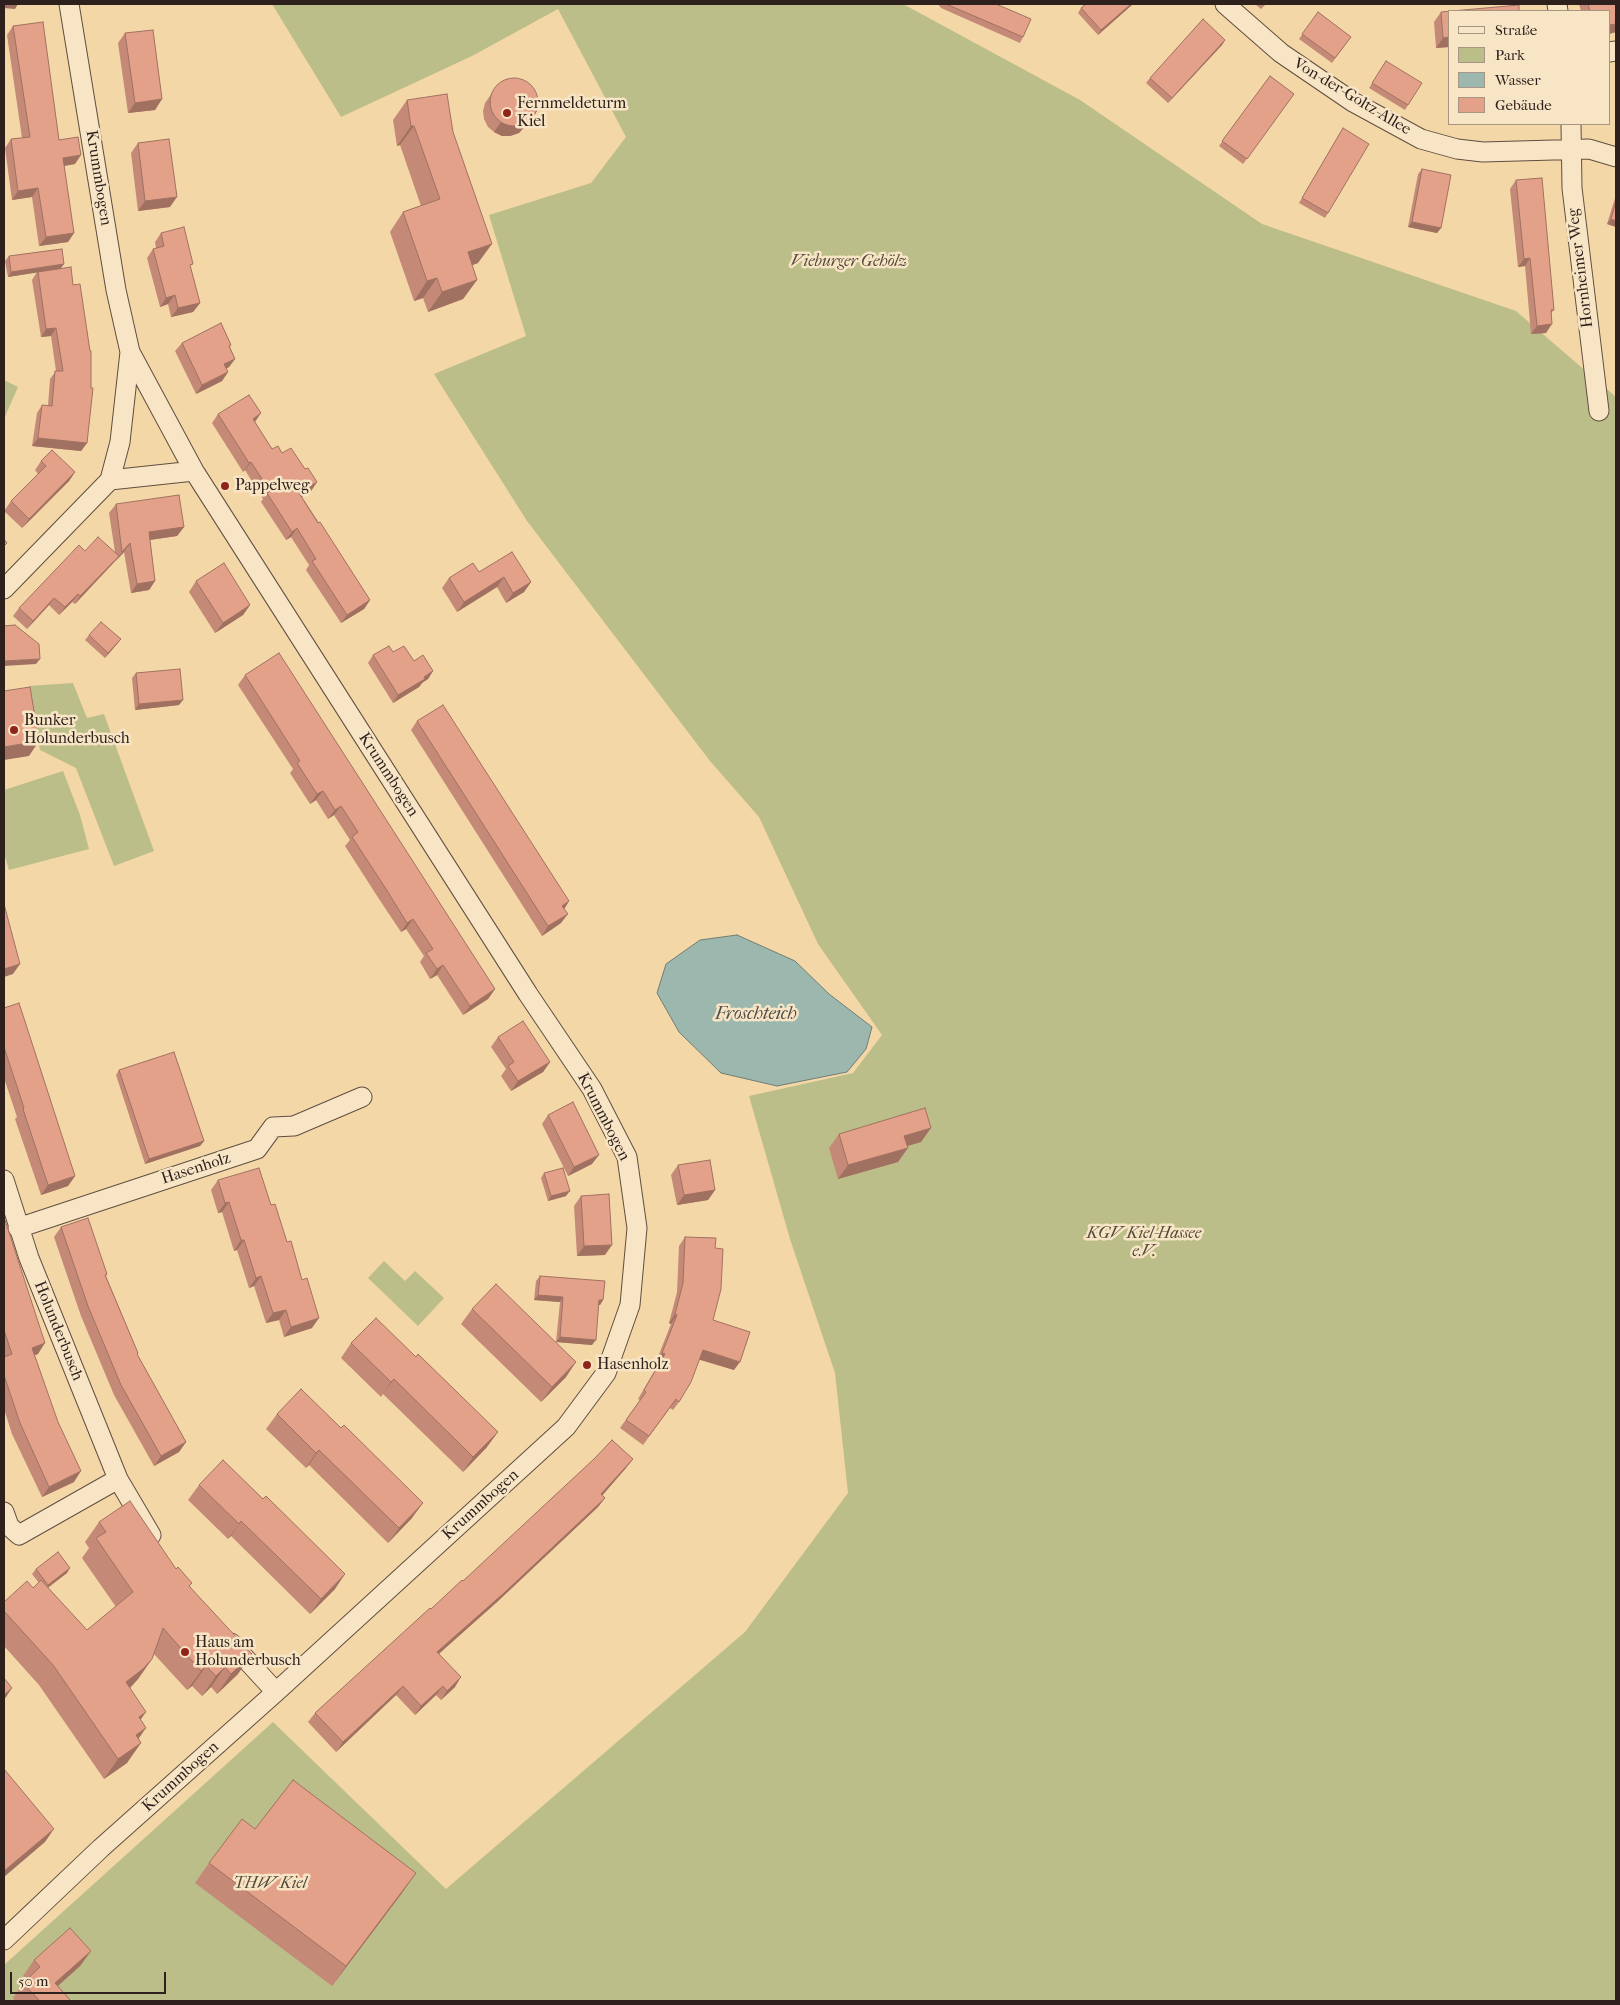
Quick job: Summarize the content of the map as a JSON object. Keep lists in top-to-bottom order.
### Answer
{
  "streets": {
    "street": [
      "Von-der-Goltz-Allee",
      "Krummbogen",
      "Hornheimer Weg",
      "Hasenholz",
      "Holunderbusch"
    ]
  },
  "crossings": [
    ["Von-der-Goltz-Allee", "Hornheimer Weg"],
    ["Hasenholz", "Holunderbusch"]
  ],
  "water": ["Froschteich"],
  "parks": ["Vieburger Gehölz", "KGV Kiel-Hassee e.V.", "THW Kiel"],
  "places": [
    "Fernmeldeturm Kiel",
    "Pappelweg",
    "Bunker Holunderbusch",
    "Hasenholz",
    "Haus am Holunderbusch"
  ],
  "legend": [
    "Straße",
    "Park",
    "Wasser",
    "Gebäude"
  ],
  "scale_bar": "50 m"
}
